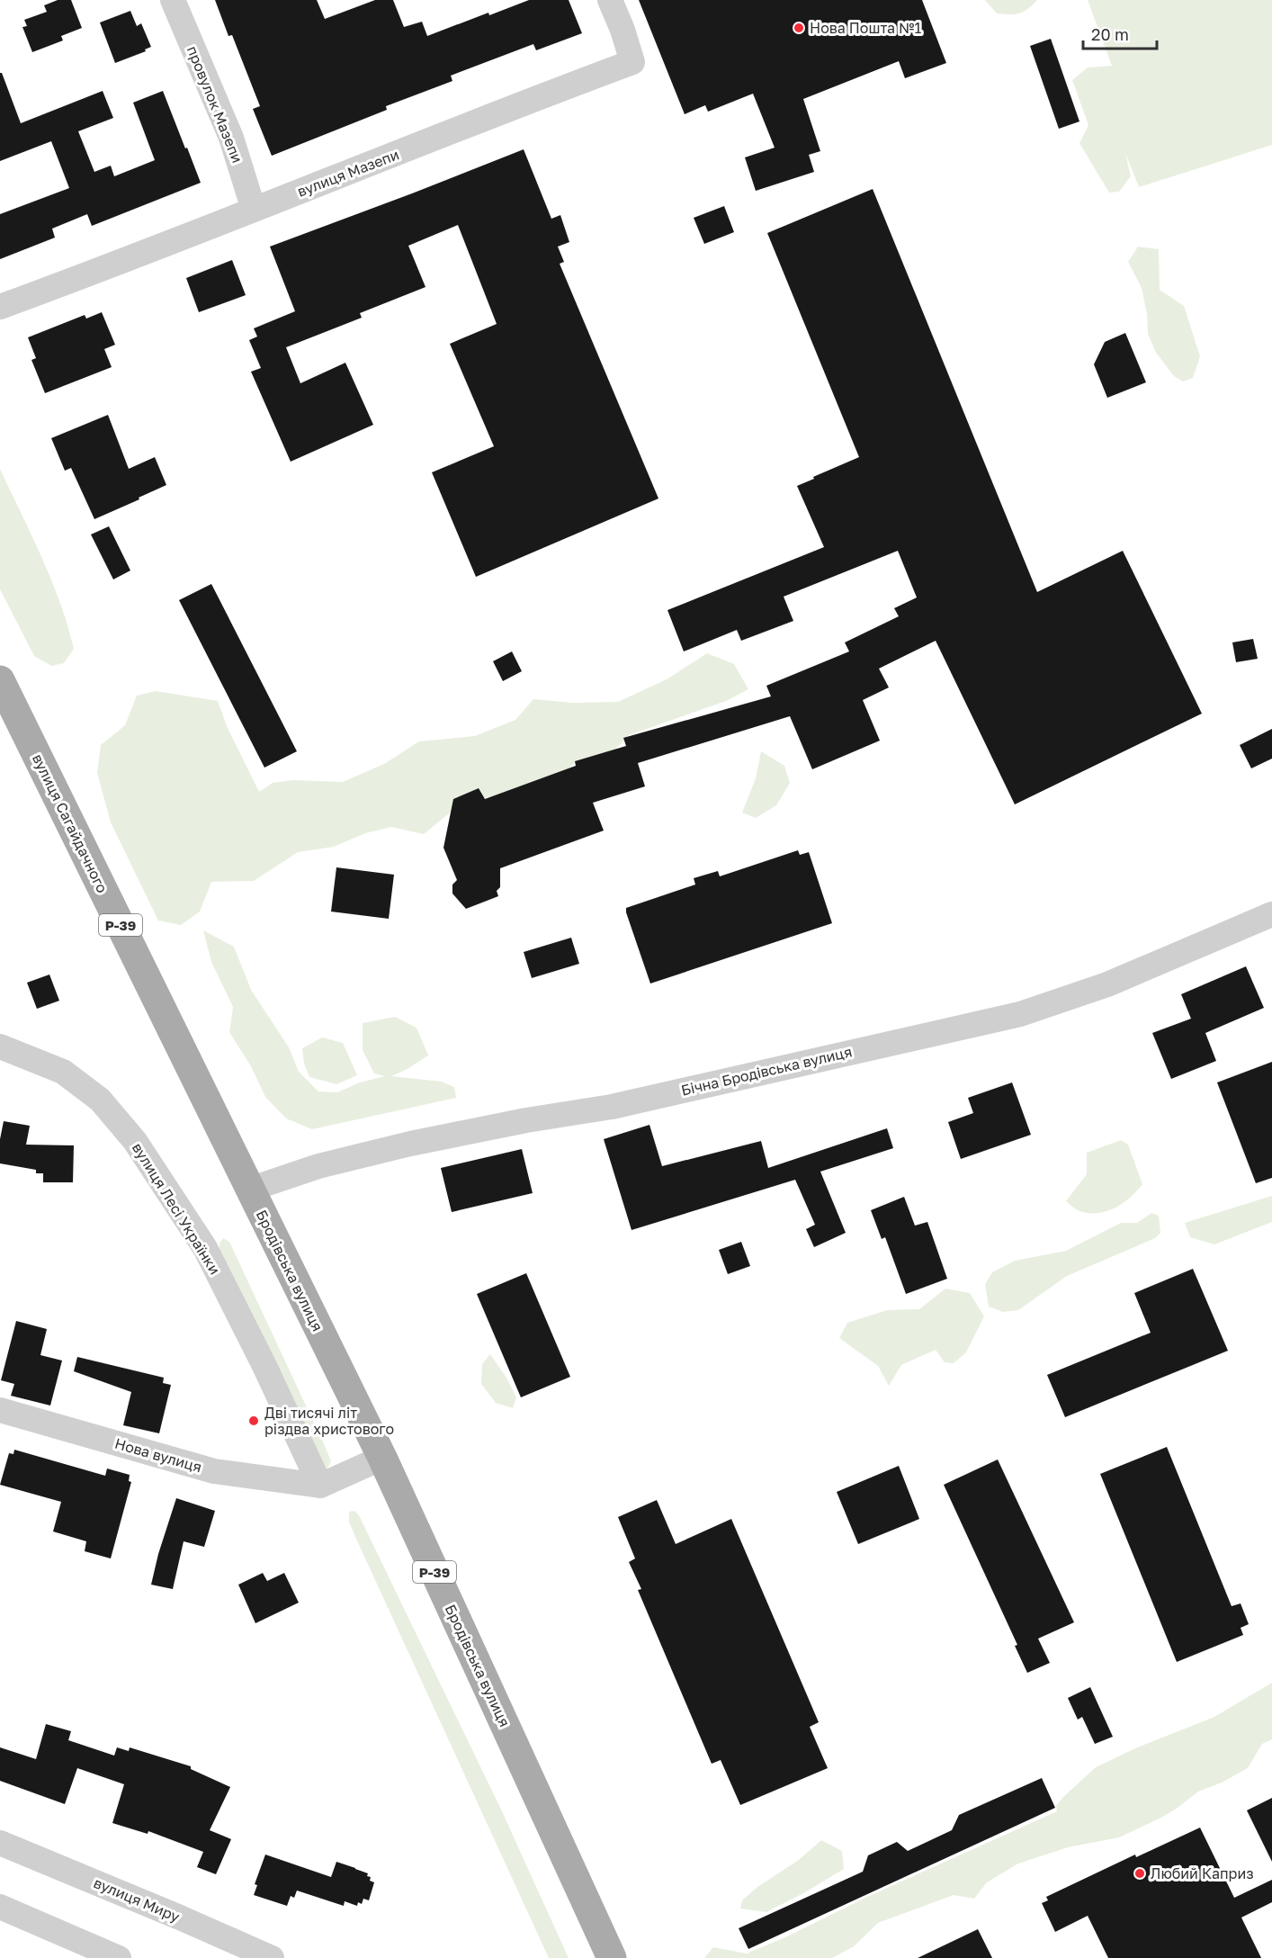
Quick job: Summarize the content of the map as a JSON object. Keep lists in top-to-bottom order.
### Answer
{
  "streets": {
    "main road": ["вулиця Сагайдачного", "Р-39", "Бродівська вулиця"],
    "street": [
      "провулок Мазепи",
      "вулиця Мазепи",
      "Бічна Бродівська вулиця",
      "вулиця Лесі Українки",
      "Нова вулиця",
      "вулиця Миру"
    ]
  },
  "crossings": [
    ["провулок Мазепи", "вулиця Мазепи"],
    ["вулиця Сагайдачного", "Бічна Бродівська вулиця"],
    ["вулиця Сагайдачного", "Бродівська вулиця"],
    ["Бічна Бродівська вулиця", "Бродівська вулиця"],
    ["вулиця Лесі Українки", "Нова вулиця"]
  ],
  "places": ["Нова Пошта №1", "Дві тисячі літ різдва христового", "Любий Каприз"],
  "scale_bar": "20 m"
}
